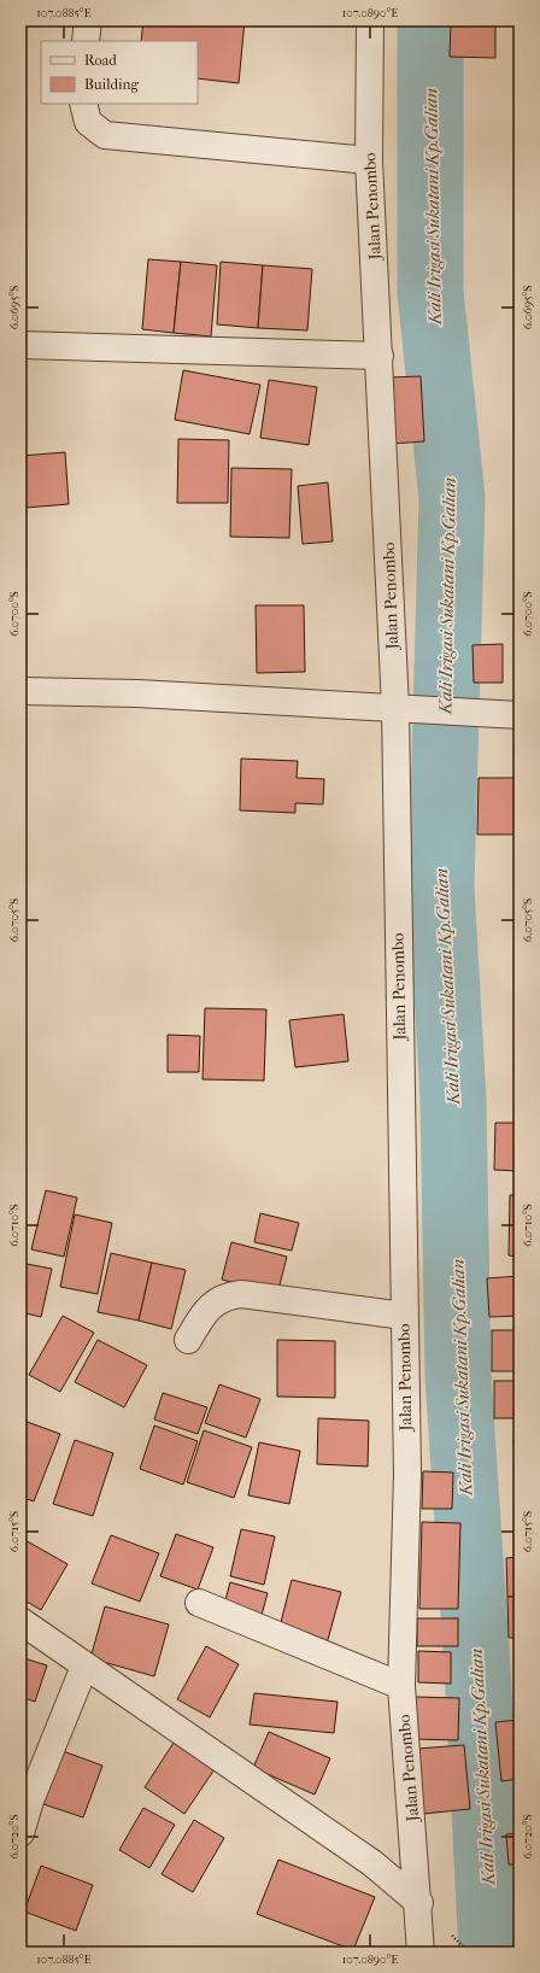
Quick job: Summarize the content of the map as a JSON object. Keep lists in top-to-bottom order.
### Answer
{
  "streets": {
    "street": ["Jalan Penombo"]
  },
  "water": ["Kali Irigasi Sukatani Kp.Galian"],
  "legend": ["Road", "Building"],
  "coordinates": [
    "107.0885°E",
    "107.0890°E",
    "6.0695°S",
    "6.0700°S",
    "6.0705°S",
    "6.0710°S",
    "6.0715°S",
    "6.0720°S"
  ]
}
